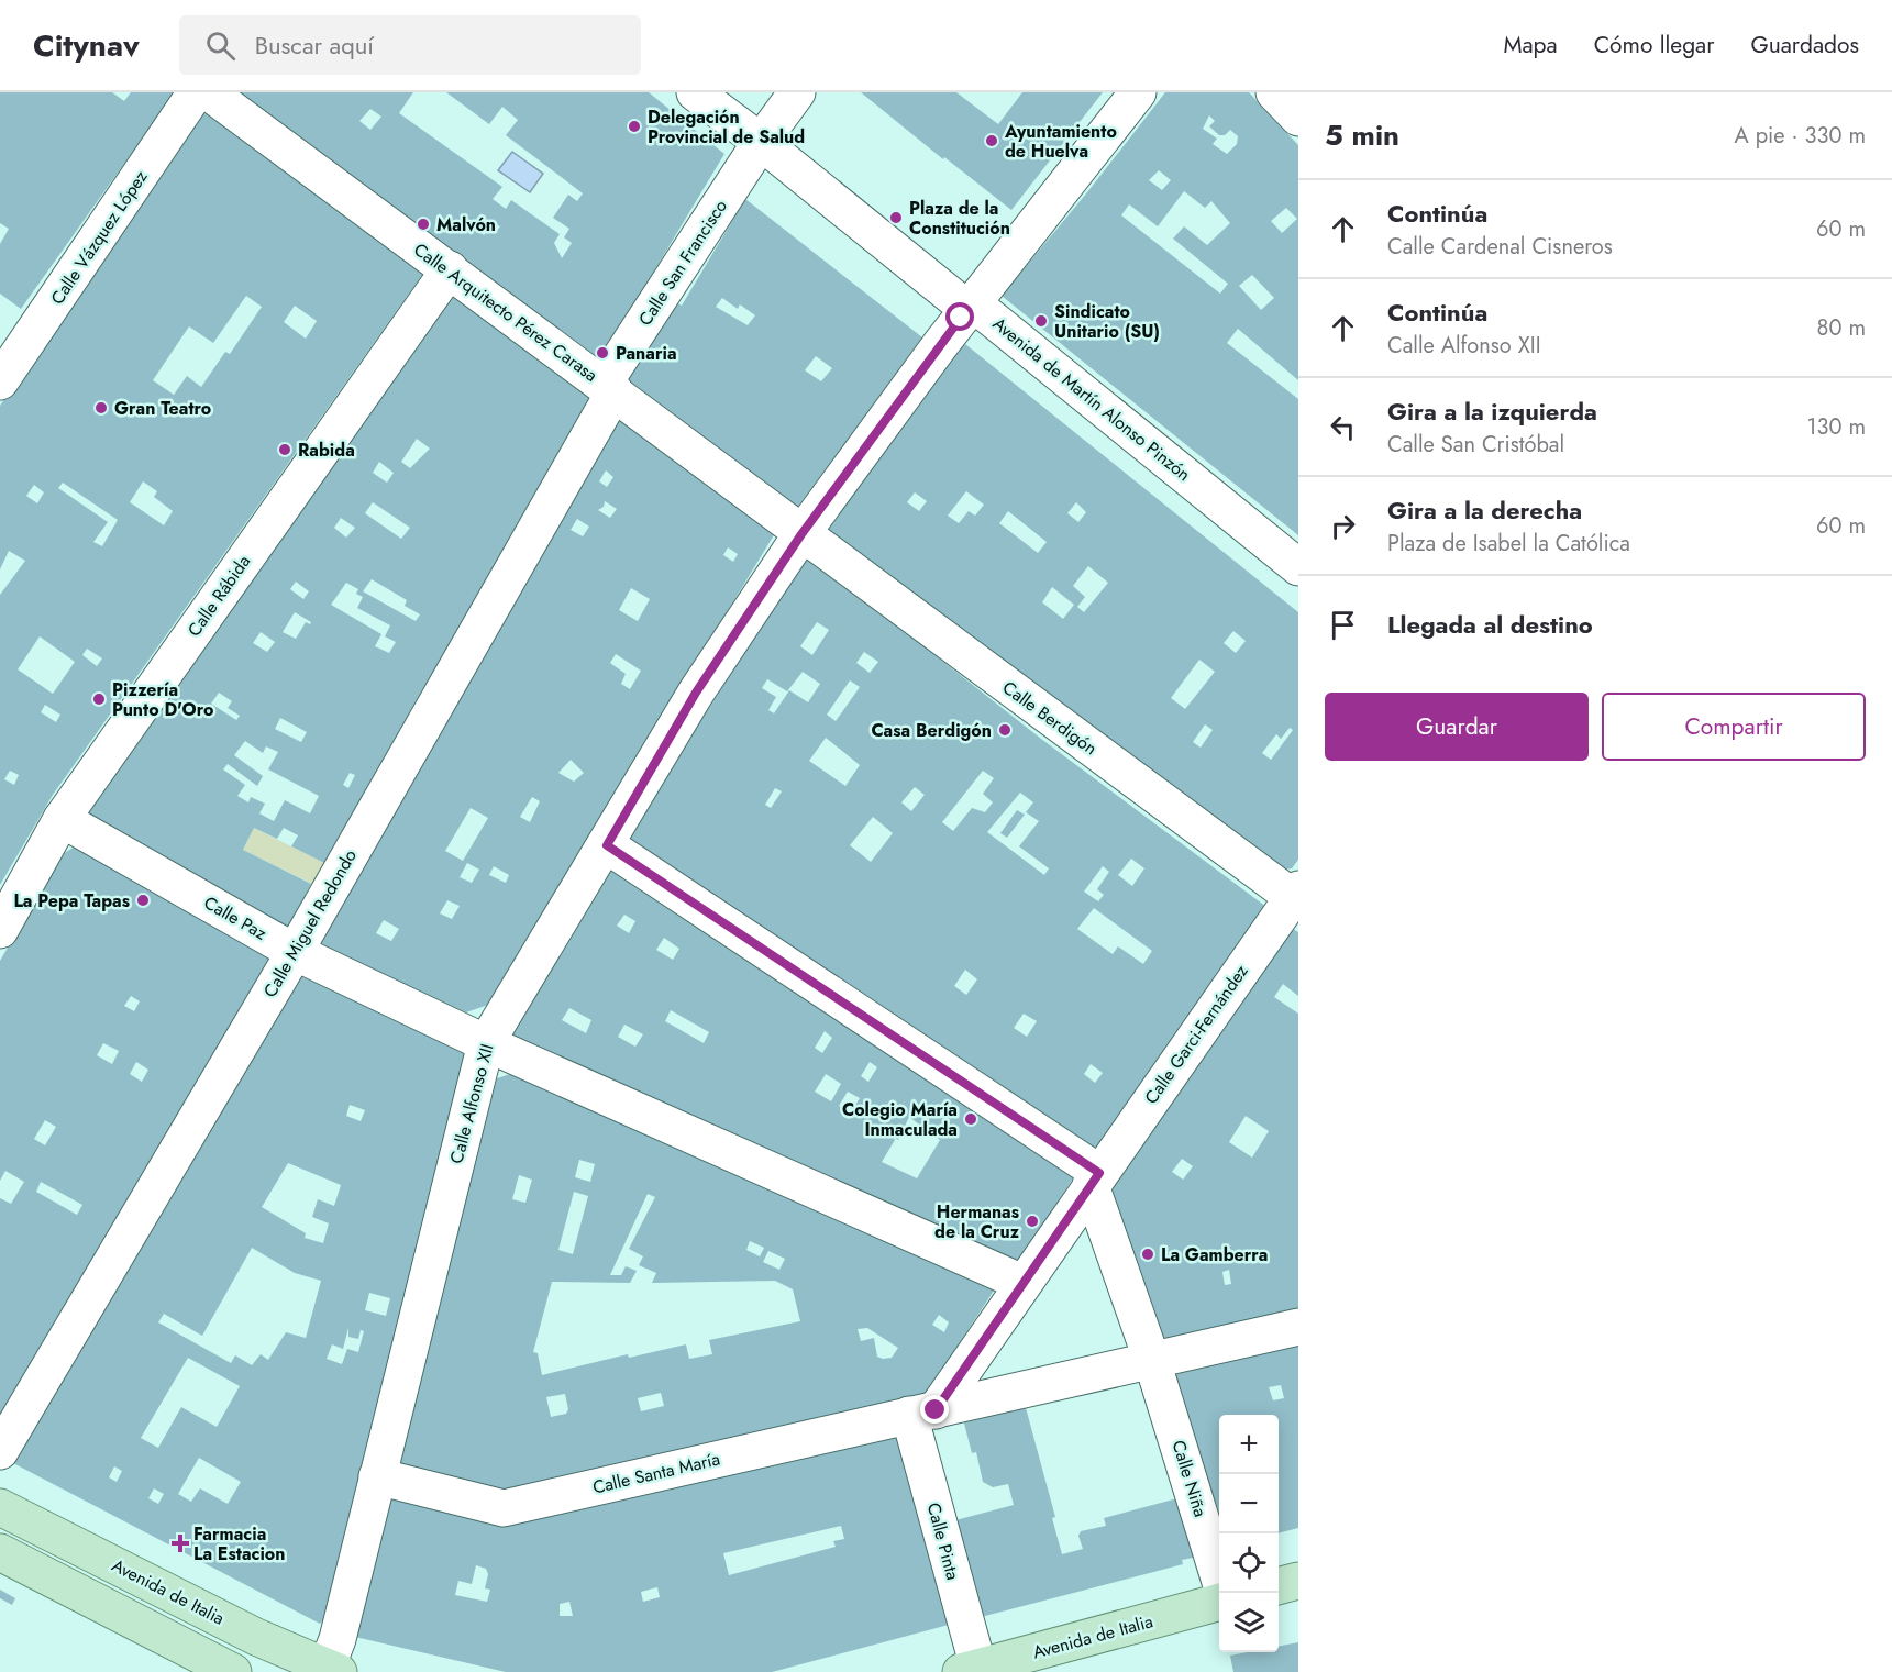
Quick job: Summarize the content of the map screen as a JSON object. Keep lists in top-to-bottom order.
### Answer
{
  "streets": {
    "main road": ["Avenida de Italia"],
    "street": [
      "Calle Vázquez López",
      "Calle San Francisco",
      "Calle Arquitecto Pérez Carasa",
      "Avenida de Martín Alonso Pinzón",
      "Calle Rábida",
      "Calle Berdigón",
      "Calle Paz",
      "Calle Miguel Redondo",
      "Calle Garci-Fernández",
      "Calle Alfonso XII",
      "Calle Santa María",
      "Calle Niña",
      "Calle Pinta"
    ]
  },
  "crossings": [
    ["Calle San Francisco", "Calle Arquitecto Pérez Carasa"],
    ["Calle San Francisco", "Avenida de Martín Alonso Pinzón"],
    ["Calle San Francisco", "Calle Miguel Redondo"],
    ["Calle Arquitecto Pérez Carasa", "Calle Rábida"],
    ["Calle Arquitecto Pérez Carasa", "Calle Berdigón"],
    ["Calle Arquitecto Pérez Carasa", "Calle Miguel Redondo"],
    ["Calle Arquitecto Pérez Carasa", "Calle Alfonso XII"],
    ["Avenida de Martín Alonso Pinzón", "Calle Alfonso XII"],
    ["Calle Rábida", "Calle Paz"],
    ["Calle Berdigón", "Calle Garci-Fernández"],
    ["Calle Berdigón", "Calle Alfonso XII"],
    ["Calle Paz", "Calle Miguel Redondo"],
    ["Calle Paz", "Calle Garci-Fernández"],
    ["Calle Paz", "Calle Alfonso XII"],
    ["Calle Garci-Fernández", "Calle Santa María"],
    ["Calle Garci-Fernández", "Calle Niña"],
    ["Calle Garci-Fernández", "Calle Pinta"],
    ["Calle Alfonso XII", "Calle Santa María"],
    ["Calle Alfonso XII", "Avenida de Italia"],
    ["Calle Santa María", "Calle Niña"],
    ["Calle Santa María", "Calle Pinta"],
    ["Calle Pinta", "Avenida de Italia"]
  ],
  "places": {
    "other": [
      "Delegación Provincial de Salud",
      "Ayuntamiento de Huelva",
      "Plaza de la Constitución",
      "Malvón",
      "Sindicato Unitario (SU)",
      "Panaria",
      "Gran Teatro",
      "Rabida",
      "Pizzería Punto D'Oro",
      "Casa Berdigón",
      "La Pepa Tapas",
      "Colegio María Inmaculada",
      "Hermanas de la Cruz",
      "La Gamberra"
    ],
    "health": ["Farmacia La Estacion"]
  },
  "page": {
    "header": "Citynav",
    "search": "Buscar aquí",
    "nav": ["Mapa", "Cómo llegar", "Guardados"],
    "heading": ["5 min", "A pie · 330 m"],
    "list": [
      ["Continúa", "Calle Cardenal Cisneros", "60 m"],
      ["Continúa", "Calle Alfonso XII", "80 m"],
      ["Gira a la izquierda", "Calle San Cristóbal", "130 m"],
      ["Gira a la derecha", "Plaza de Isabel la Católica", "60 m"],
      "Llegada al destino"
    ],
    "buttons": ["Guardar", "Compartir"],
    "map_buttons": ["+", "−"]
  }
}
